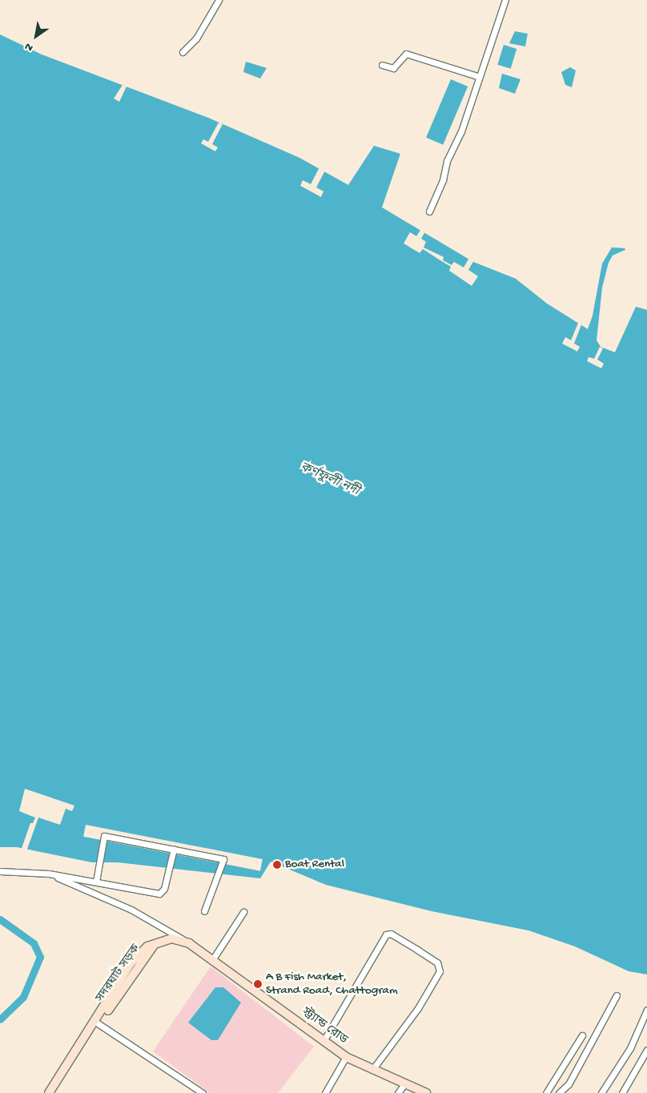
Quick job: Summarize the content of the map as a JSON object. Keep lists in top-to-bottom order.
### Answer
{
  "streets": {
    "main road": ["সদরঘাট সড়ক", "স্ট্র্যান্ড রোড"]
  },
  "crossings": [
    ["সদরঘাট সড়ক", "স্ট্র্যান্ড রোড"]
  ],
  "water": ["কর্ণফুলী নদী"],
  "places": ["Boat Rental", "A B Fish Market, Strand Road, Chattogram"],
  "north": "bottom left"
}
